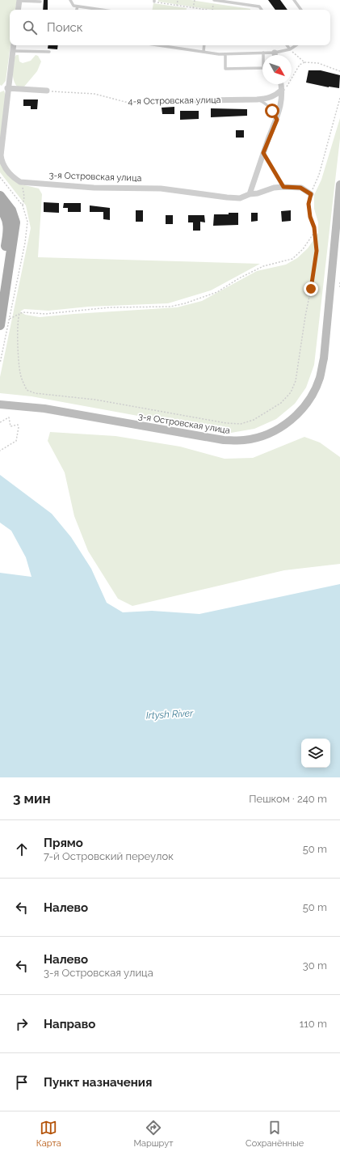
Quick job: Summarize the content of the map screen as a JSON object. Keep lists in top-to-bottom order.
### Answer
{
  "streets": {
    "main road": ["3-я Островская улица"],
    "street": ["4-я Островская улица"]
  },
  "water": ["Irtysh River"],
  "north": "bottom right",
  "page": {
    "search": "Поиск",
    "heading": ["3 мин", "Пешком · 240 m"],
    "list": [
      ["Прямо", "7-й Островский переулок", "50 m"],
      ["Налево", "50 m"],
      ["Налево", "3-я Островская улица", "30 m"],
      ["Направо", "110 m"],
      "Пункт назначения"
    ],
    "nav": ["Карта", "Маршрут", "Сохранённые"]
  }
}
